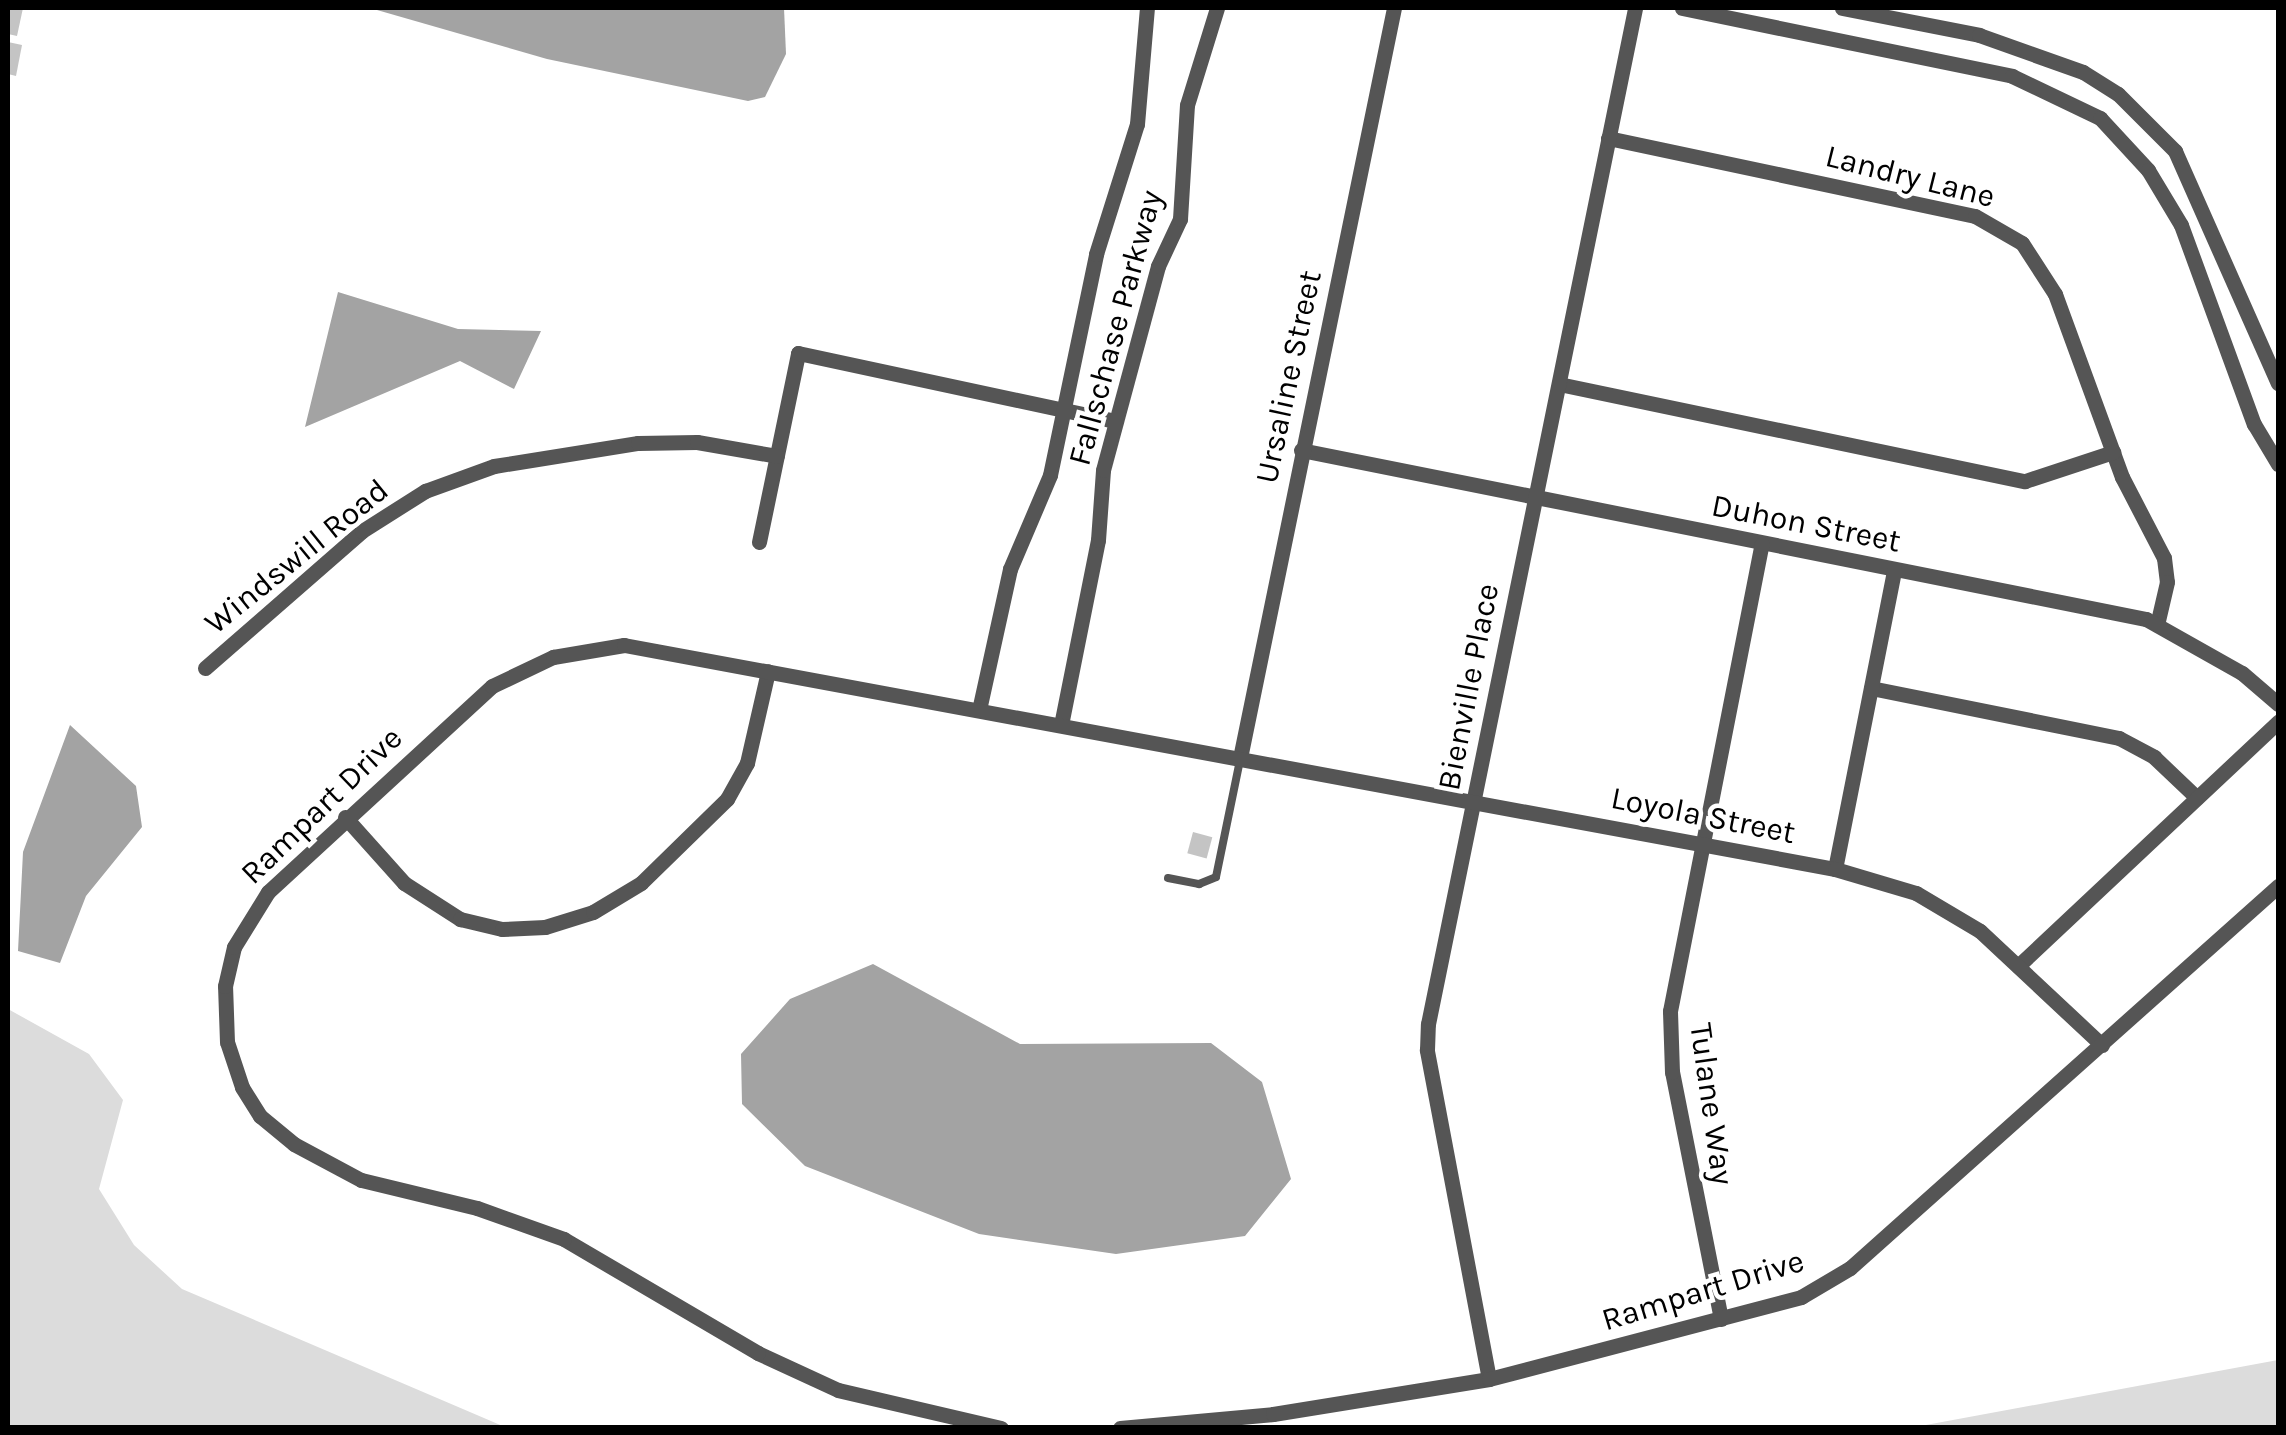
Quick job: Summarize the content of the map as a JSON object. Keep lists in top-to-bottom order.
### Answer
{
  "streets": {
    "street": [
      "Landry Lane",
      "Fallschase Parkway",
      "Ursaline Street",
      "Duhon Street",
      "Windswill Road",
      "Bienville Place",
      "Rampart Drive",
      "Loyola Street",
      "Tulane Way"
    ]
  },
  "crossings": [
    ["Landry Lane", "Duhon Street"],
    ["Landry Lane", "Bienville Place"],
    ["Fallschase Parkway", "Rampart Drive"],
    ["Ursaline Street", "Duhon Street"],
    ["Ursaline Street", "Rampart Drive"],
    ["Ursaline Street", "Loyola Street"],
    ["Duhon Street", "Bienville Place"],
    ["Duhon Street", "Tulane Way"],
    ["Bienville Place", "Rampart Drive"],
    ["Bienville Place", "Loyola Street"],
    ["Rampart Drive", "Loyola Street"],
    ["Rampart Drive", "Tulane Way"],
    ["Loyola Street", "Tulane Way"]
  ]
}
